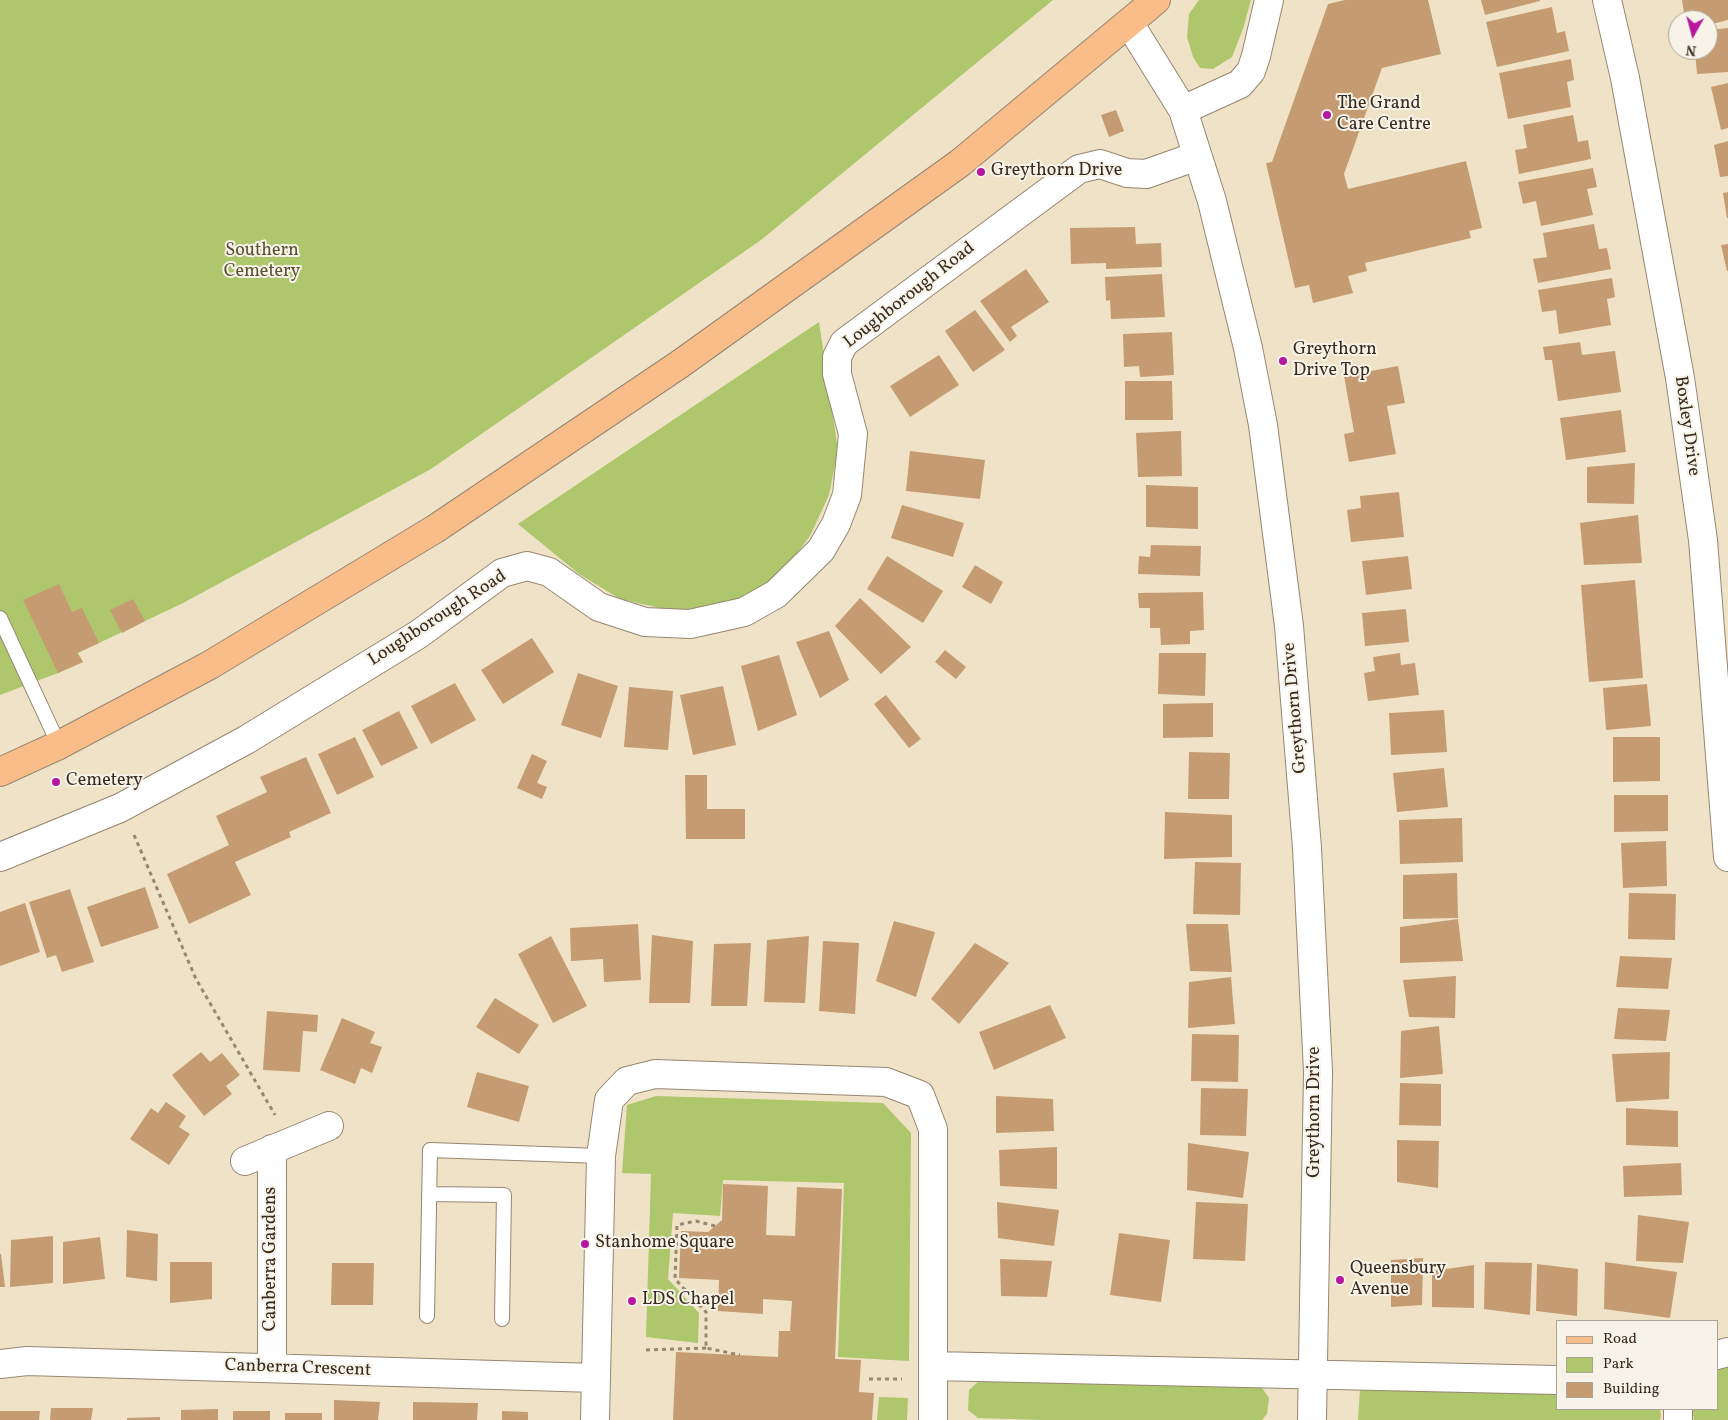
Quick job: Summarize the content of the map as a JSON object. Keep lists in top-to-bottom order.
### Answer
{
  "streets": {
    "street": [
      "Loughborough Road",
      "Boxley Drive",
      "Greythorn Drive",
      "Canberra Gardens",
      "Canberra Crescent"
    ]
  },
  "crossings": [
    ["Loughborough Road", "Greythorn Drive"],
    ["Canberra Gardens", "Canberra Crescent"]
  ],
  "parks": ["Southern Cemetery"],
  "places": [
    "The Grand Care Centre",
    "Greythorn Drive",
    "Greythorn Drive Top",
    "Cemetery",
    "Stanhome Square",
    "Queensbury Avenue",
    "LDS Chapel"
  ],
  "legend": ["Road", "Park", "Building"],
  "north": "bottom"
}
